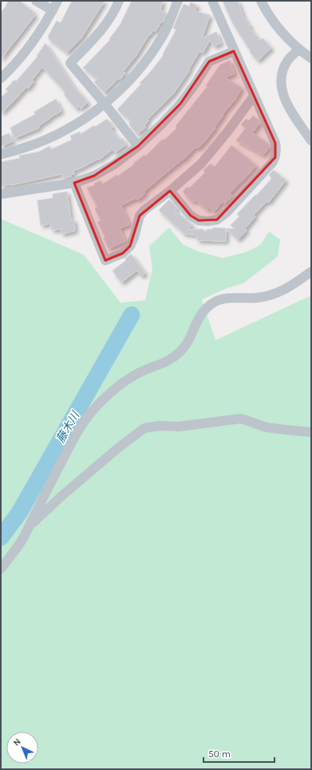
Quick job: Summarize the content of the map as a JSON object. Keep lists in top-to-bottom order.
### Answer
{
  "water": ["藤木川"],
  "scale_bar": "50 m",
  "north": "top left"
}
